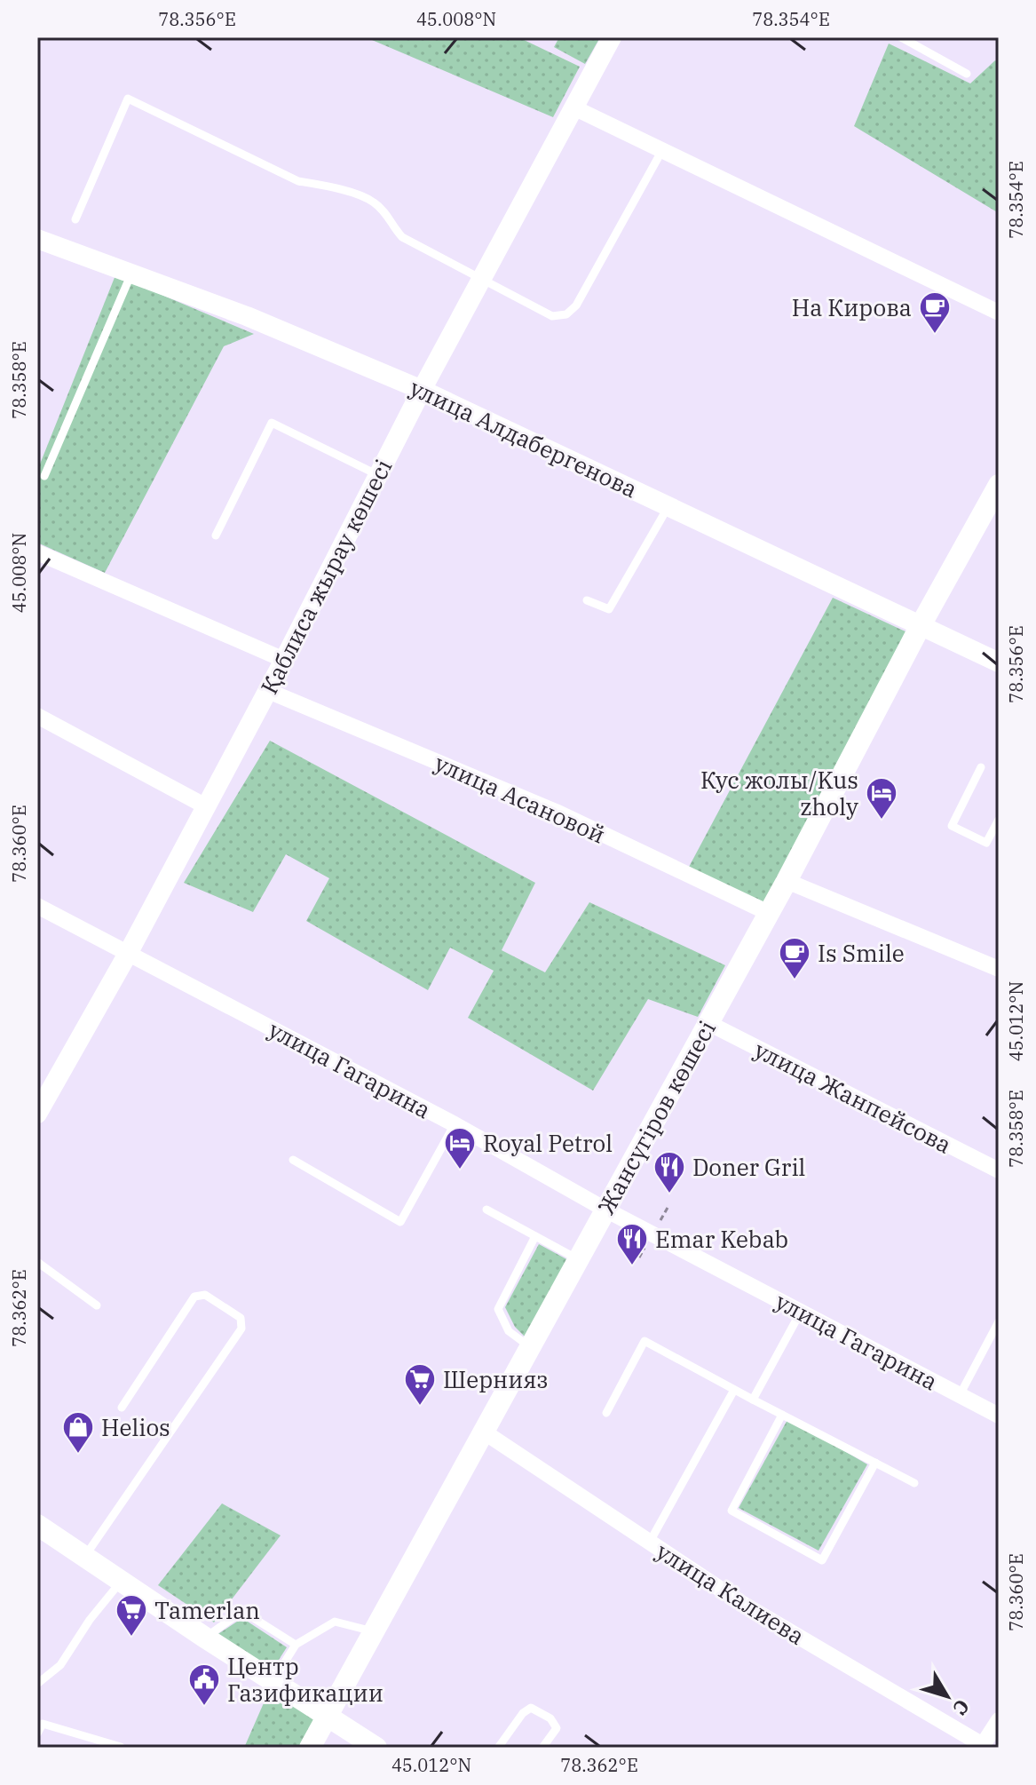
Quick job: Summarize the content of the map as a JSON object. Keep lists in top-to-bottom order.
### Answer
{
  "streets": {
    "main road": ["Жансүгіров көшесі"],
    "street": [
      "улица Алдабергенова",
      "Қаблиса жырау көшесі",
      "улица Асановой",
      "улица Гагарина",
      "улица Жанпейсова",
      "улица Калиева"
    ]
  },
  "crossings": [
    ["улица Алдабергенова", "Қаблиса жырау көшесі"],
    ["улица Алдабергенова", "Жансүгіров көшесі"],
    ["Қаблиса жырау көшесі", "улица Асановой"],
    ["Қаблиса жырау көшесі", "улица Гагарина"],
    ["улица Асановой", "Жансүгіров көшесі"],
    ["улица Гагарина", "Жансүгіров көшесі"],
    ["улица Жанпейсова", "Жансүгіров көшесі"],
    ["Жансүгіров көшесі", "улица Калиева"]
  ],
  "places": {
    "cafe": ["На Кирова", "Is Smile"],
    "hotel": ["Кус жолы/Kus zholy", "Royal Petrol"],
    "restaurant": ["Doner Gril", "Emar Kebab"],
    "supermarket": ["Шернияз", "Tamerlan"],
    "shop": ["Helios"],
    "public building": ["Центр Газификации"]
  },
  "north": "bottom right",
  "coordinates": [
    "78.356°E",
    "45.008°N",
    "78.354°E",
    "78.358°E",
    "78.360°E",
    "45.012°N",
    "78.362°E"
  ]
}
